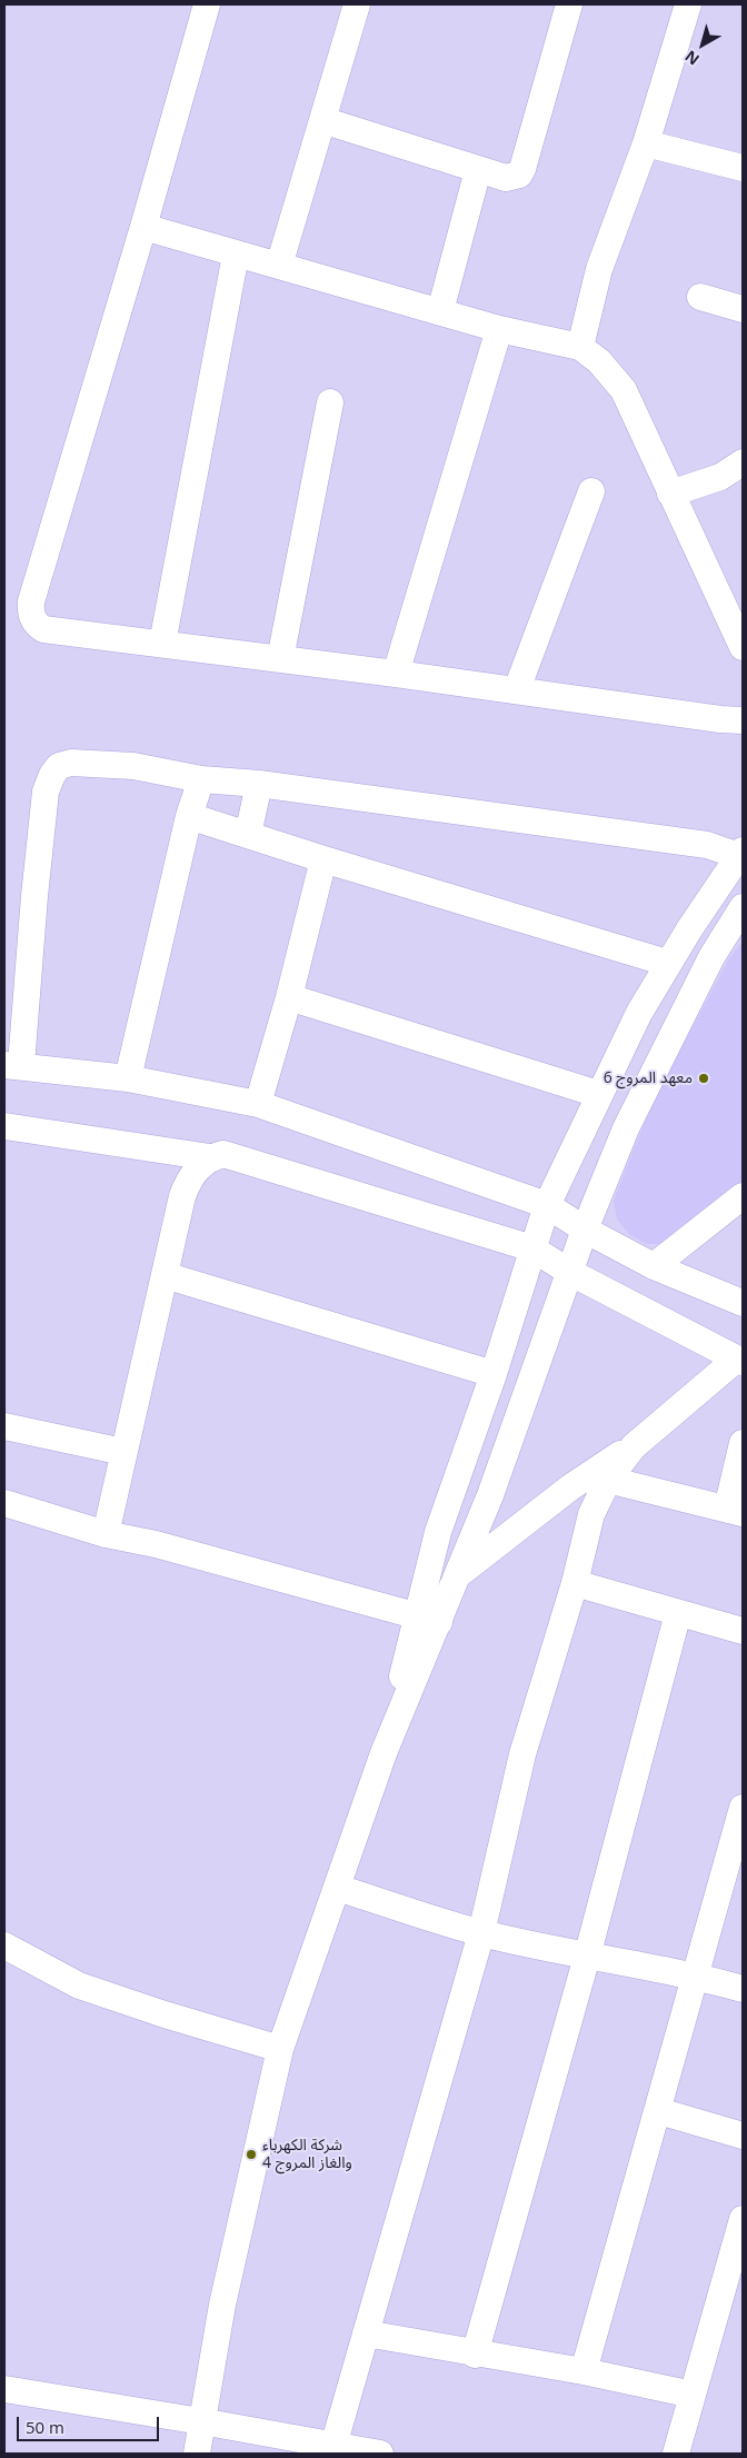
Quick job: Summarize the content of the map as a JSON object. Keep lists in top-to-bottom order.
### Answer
{
  "places": ["معهد المروج 6", "شركة الكهرباء والغاز المروج 4"],
  "scale_bar": "50 m",
  "north": "bottom left"
}
